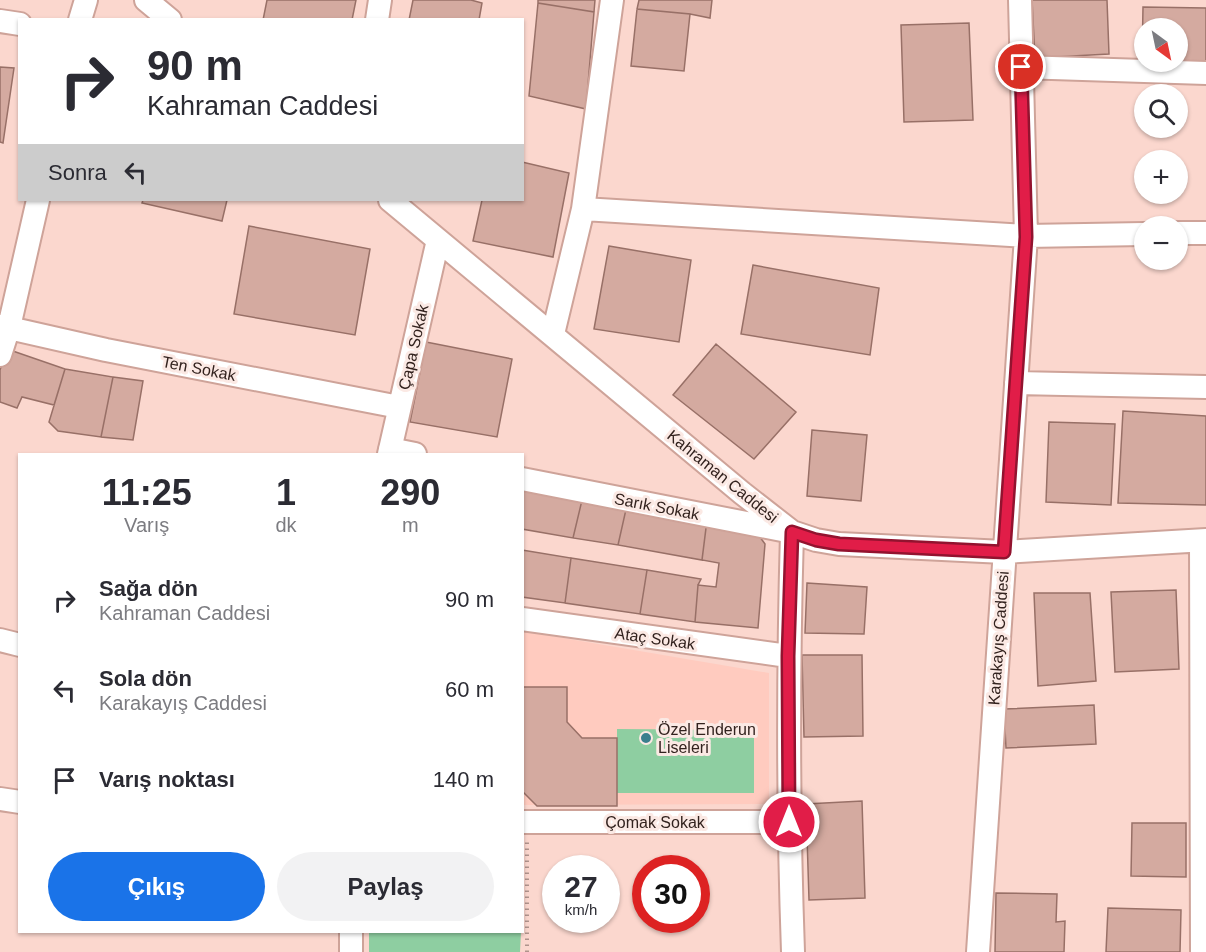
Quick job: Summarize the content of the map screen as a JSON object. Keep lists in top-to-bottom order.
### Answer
{
  "streets": {
    "street": [
      "Çapa Sokak",
      "Ten Sokak",
      "Kahraman Caddesi",
      "Sarık Sokak",
      "Ataç Sokak",
      "Karakayış Caddesi",
      "Çomak Sokak"
    ]
  },
  "crossings": [
    ["Çapa Sokak", "Ten Sokak"],
    ["Çapa Sokak", "Kahraman Caddesi"],
    ["Kahraman Caddesi", "Sarık Sokak"],
    ["Kahraman Caddesi", "Karakayış Caddesi"]
  ],
  "places": ["Özel Enderun Liseleri"],
  "north": "bottom right",
  "page": {
    "map_buttons": ["+", "−"],
    "turn": ["90 m", "Kahraman Caddesi"],
    "then": "Sonra",
    "eta": [
      "11:25",
      "Varış",
      "1",
      "dk",
      "290",
      "m"
    ],
    "list": [
      {
        "name": "Sağa dön",
        "note": "Kahraman Caddesi",
        "value": "90 m"
      },
      {
        "name": "Sola dön",
        "note": "Karakayış Caddesi",
        "value": "60 m"
      },
      {
        "name": "Varış noktası",
        "value": "140 m"
      }
    ],
    "buttons": ["Çıkış", "Paylaş"],
    "speed": "27 km/h",
    "limit": "30"
  }
}
